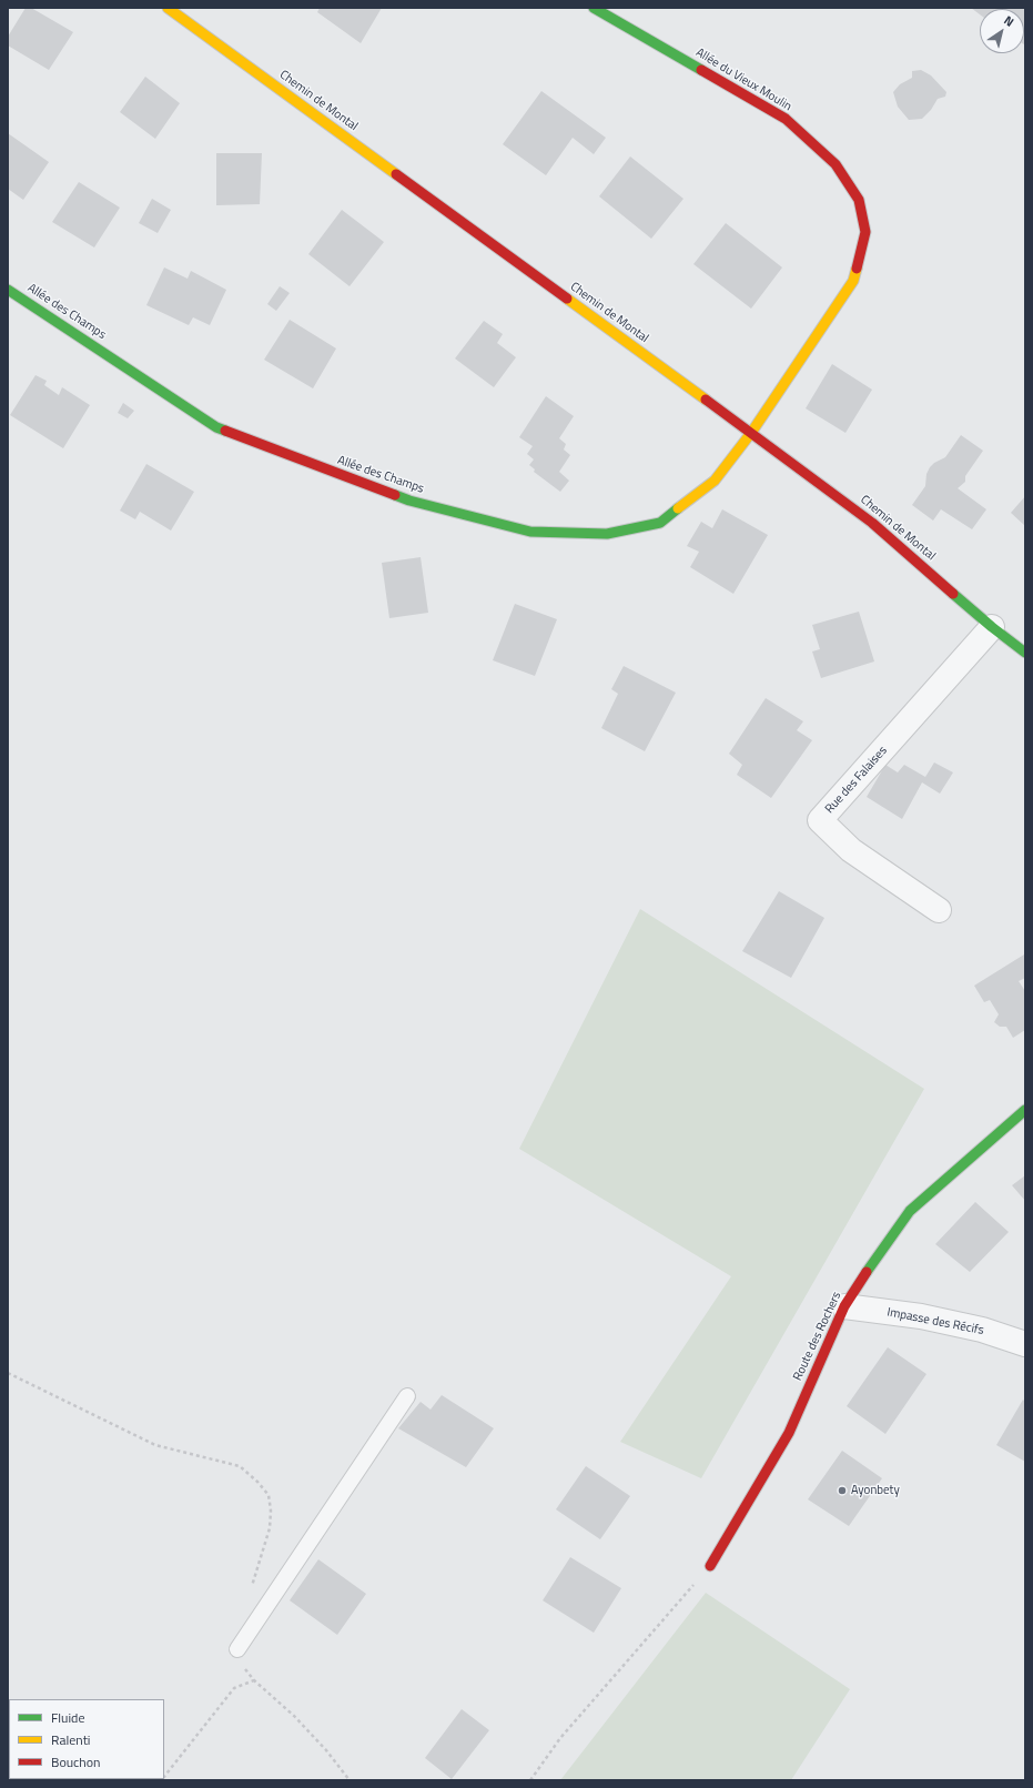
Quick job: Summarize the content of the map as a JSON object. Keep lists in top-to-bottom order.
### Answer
{
  "streets": {
    "street": [
      "Allée du Vieux Moulin",
      "Chemin de Montal",
      "Allée des Champs",
      "Rue des Falaises",
      "Impasse des Récifs",
      "Route des Rochers"
    ]
  },
  "crossings": [
    ["Allée du Vieux Moulin", "Chemin de Montal"],
    ["Allée du Vieux Moulin", "Allée des Champs"],
    ["Chemin de Montal", "Allée des Champs"],
    ["Chemin de Montal", "Rue des Falaises"],
    ["Impasse des Récifs", "Route des Rochers"]
  ],
  "places": ["Ayonbety"],
  "legend": ["Fluide", "Ralenti", "Bouchon"],
  "north": "top right"
}
